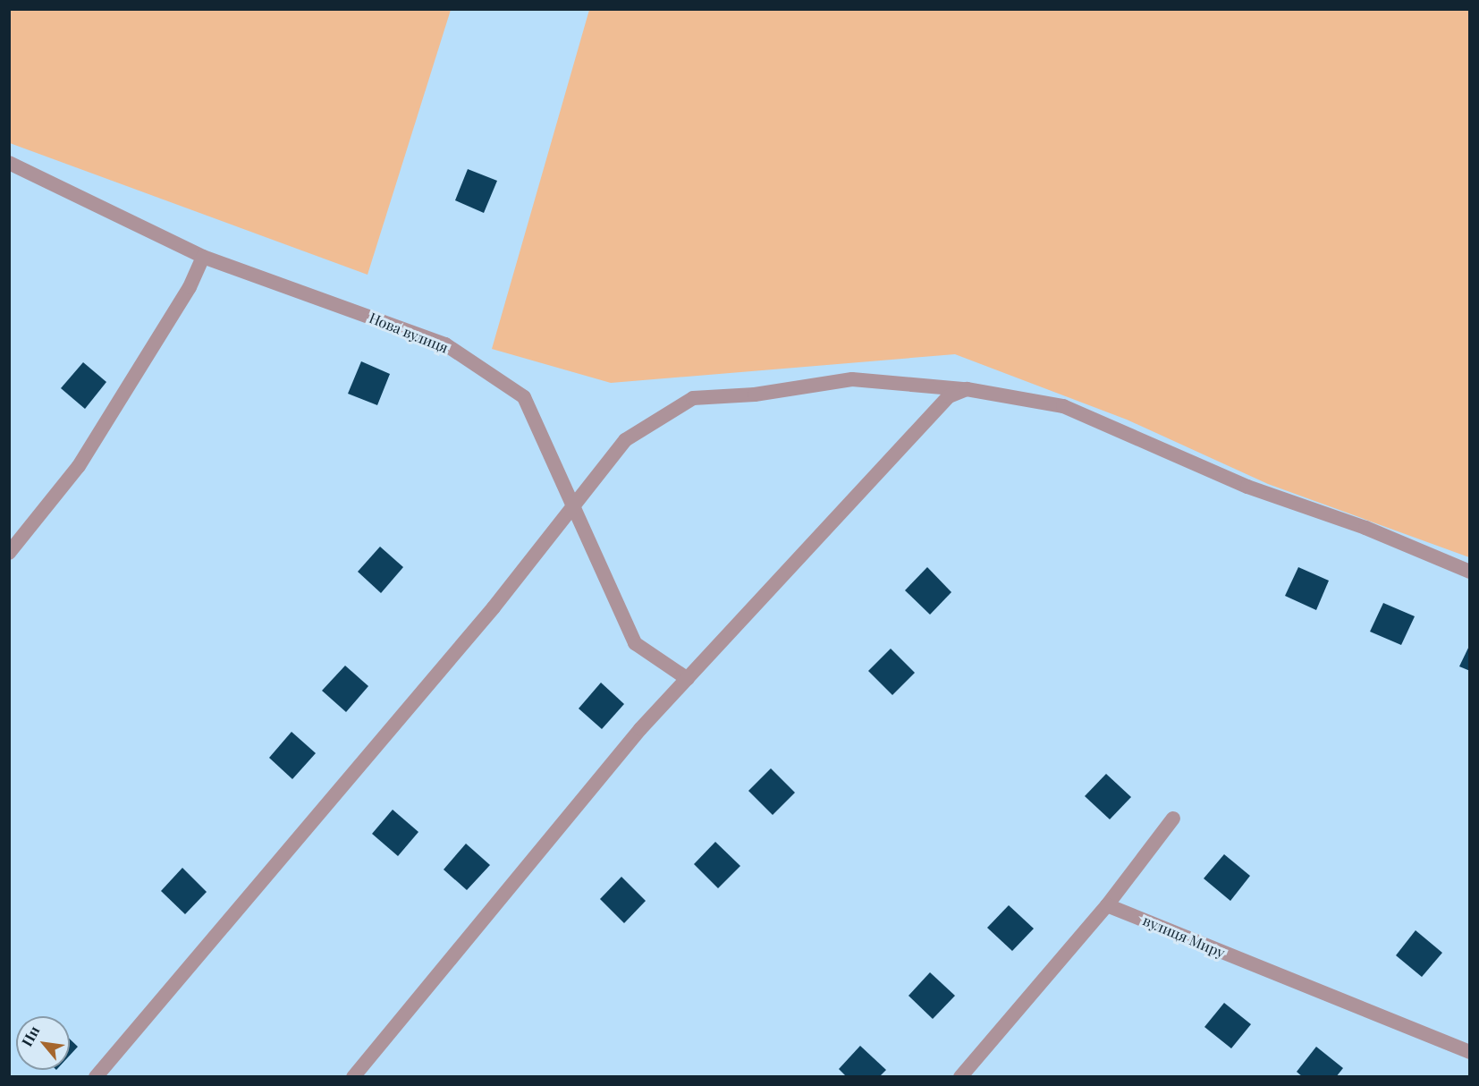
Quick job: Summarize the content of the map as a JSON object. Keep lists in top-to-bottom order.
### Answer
{
  "streets": {
    "street": ["Нова вулиця", "вулиця Миру"]
  },
  "north": "top left"
}
